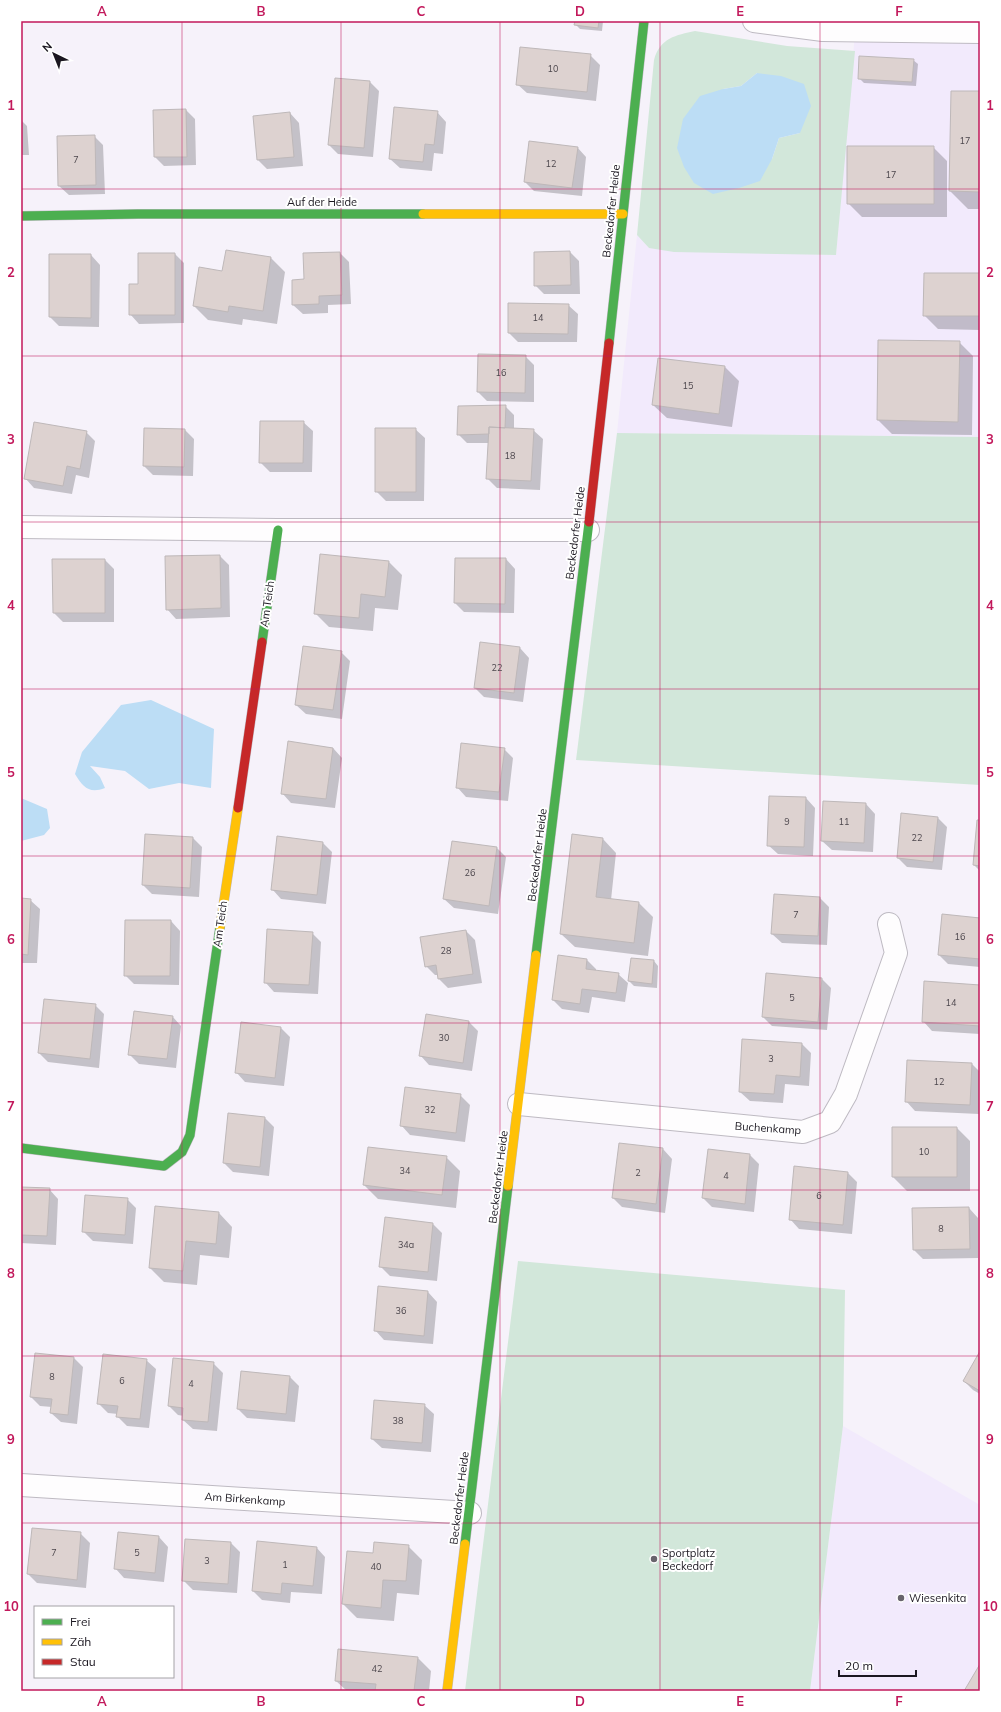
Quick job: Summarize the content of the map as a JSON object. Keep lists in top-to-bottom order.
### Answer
{
  "streets": {
    "street": [
      "Auf der Heide",
      "Beckedorfer Heide",
      "Am Teich",
      "Buchenkamp",
      "Am Birkenkamp"
    ]
  },
  "crossings": [
    ["Auf der Heide", "Beckedorfer Heide"],
    ["Beckedorfer Heide", "Buchenkamp"],
    ["Beckedorfer Heide", "Am Birkenkamp"]
  ],
  "places": ["Sportplatz Beckedorf", "Wiesenkita"],
  "house_numbers": [
    "10",
    "17",
    "7",
    "12",
    "17",
    "14",
    "16",
    "15",
    "18",
    "22",
    "9",
    "11",
    "22",
    "26",
    "7",
    "16",
    "28",
    "5",
    "14",
    "30",
    "3",
    "12",
    "32",
    "10",
    "34",
    "2",
    "4",
    "6",
    "8",
    "34a",
    "36",
    "8",
    "6",
    "4",
    "38",
    "7",
    "5",
    "3",
    "1",
    "40",
    "42"
  ],
  "legend": ["Frei", "Zäh", "Stau"],
  "scale_bar": "20 m",
  "north": "top left",
  "grid": {
    "columns": [
      "A",
      "B",
      "C",
      "D",
      "E",
      "F"
    ],
    "rows": [
      "1",
      "2",
      "3",
      "4",
      "5",
      "6",
      "7",
      "8",
      "9",
      "10"
    ]
  }
}
